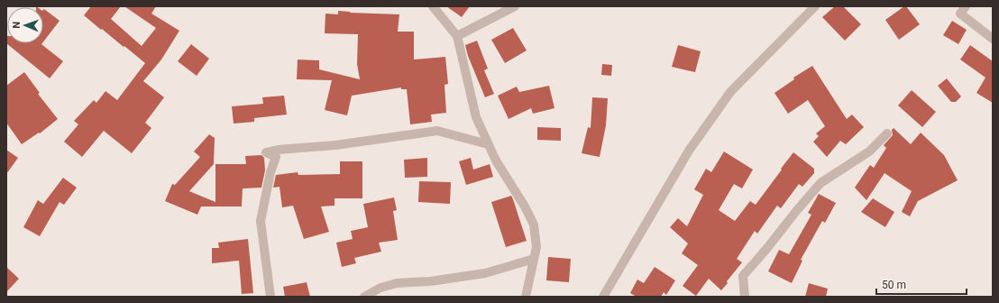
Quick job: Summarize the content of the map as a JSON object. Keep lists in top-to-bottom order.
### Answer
{
  "scale_bar": "50 m",
  "north": "left"
}
